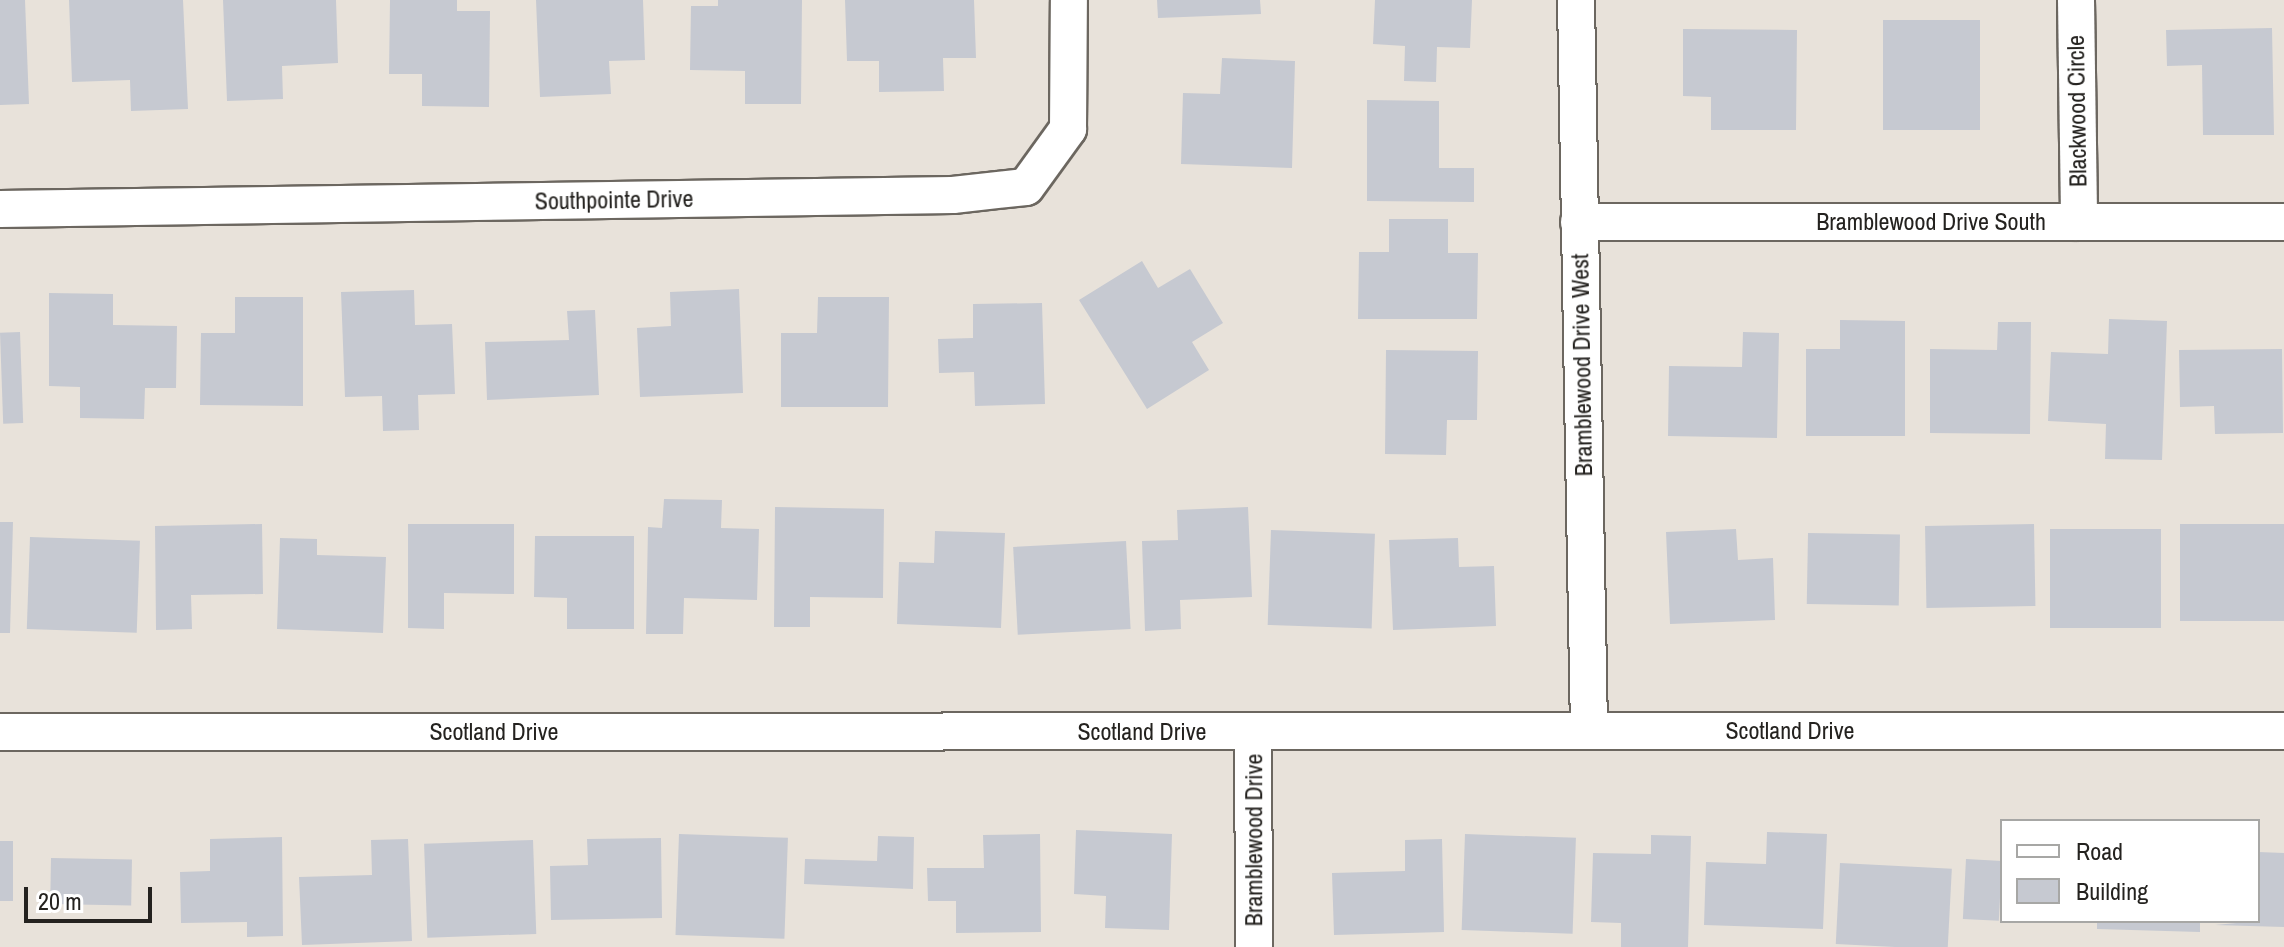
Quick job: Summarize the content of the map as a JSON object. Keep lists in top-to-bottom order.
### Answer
{
  "streets": {
    "street": [
      "Blackwood Circle",
      "Southpointe Drive",
      "Bramblewood Drive South",
      "Bramblewood Drive West",
      "Scotland Drive",
      "Bramblewood Drive"
    ]
  },
  "crossings": [
    ["Blackwood Circle", "Bramblewood Drive South"],
    ["Bramblewood Drive South", "Bramblewood Drive West"],
    ["Bramblewood Drive West", "Scotland Drive"],
    ["Scotland Drive", "Bramblewood Drive"]
  ],
  "legend": ["Road", "Building"],
  "scale_bar": "20 m"
}
